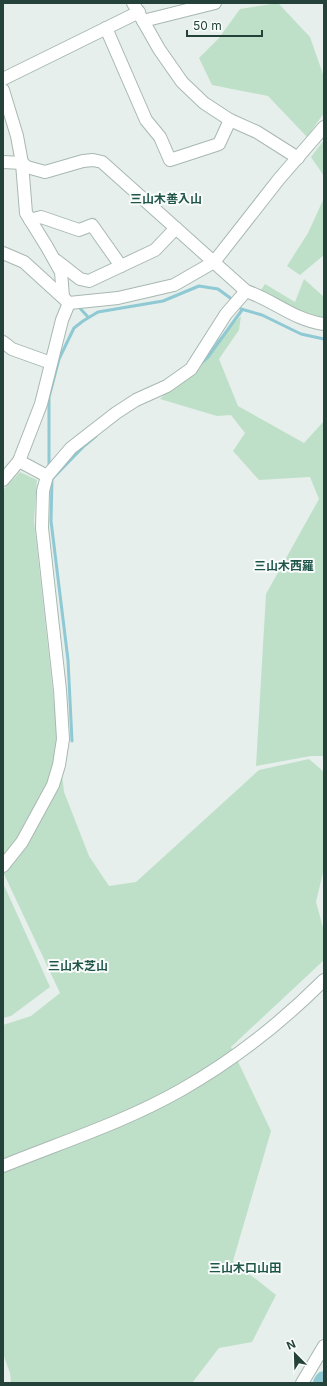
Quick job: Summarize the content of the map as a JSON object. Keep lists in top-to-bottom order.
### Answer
{
  "districts": [
    "三山木善入山",
    "三山木西羅",
    "三山木芝山",
    "三山木口山田"
  ],
  "scale_bar": "50 m",
  "north": "top left"
}
